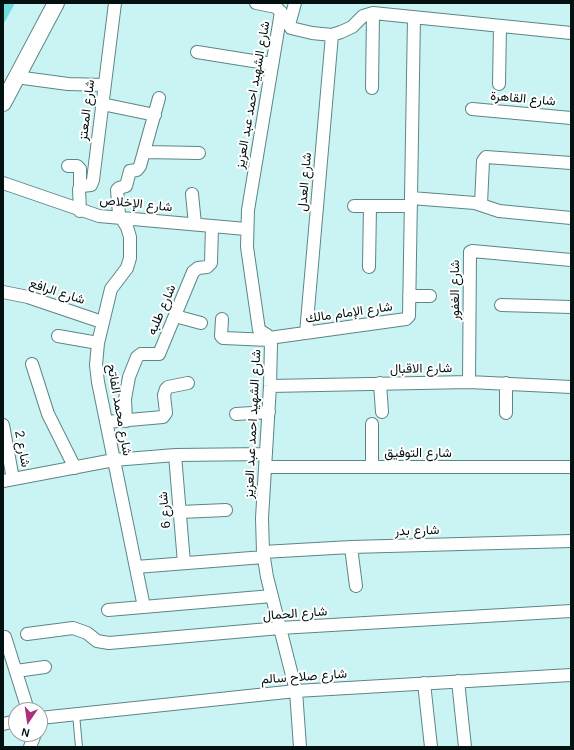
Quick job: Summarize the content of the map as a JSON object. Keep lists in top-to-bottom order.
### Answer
{
  "streets": {
    "street": [
      "شارع الشهيد احمد عبد العزيز",
      "شارع القاهرة",
      "شارع المعتز",
      "شارع العدل",
      "شارع الإخلاص",
      "شارع الغفور",
      "شارع الرافع",
      "شارع طلبه",
      "شارع الإمام مالك",
      "شارع الاقبال",
      "شارع محمد الفاتح",
      "شارع 2",
      "شارع التوفيق",
      "شارع 6",
      "شارع بدر",
      "شارع الحمال",
      "شارع صلاح سالم"
    ]
  },
  "crossings": [
    ["شارع الشهيد احمد عبد العزيز", "شارع الإخلاص"],
    ["شارع الشهيد احمد عبد العزيز", "شارع الإمام مالك"],
    ["شارع الشهيد احمد عبد العزيز", "شارع الاقبال"],
    ["شارع الشهيد احمد عبد العزيز", "شارع التوفيق"],
    ["شارع الشهيد احمد عبد العزيز", "شارع بدر"],
    ["شارع الشهيد احمد عبد العزيز", "شارع الحمال"],
    ["شارع الشهيد احمد عبد العزيز", "شارع صلاح سالم"],
    ["شارع العدل", "شارع الإمام مالك"],
    ["شارع الإخلاص", "شارع طلبه"],
    ["شارع الإخلاص", "شارع محمد الفاتح"],
    ["شارع الغفور", "شارع الاقبال"],
    ["شارع الرافع", "شارع محمد الفاتح"],
    ["شارع محمد الفاتح", "شارع بدر"],
    ["شارع 6", "شارع بدر"]
  ],
  "north": "bottom"
}
